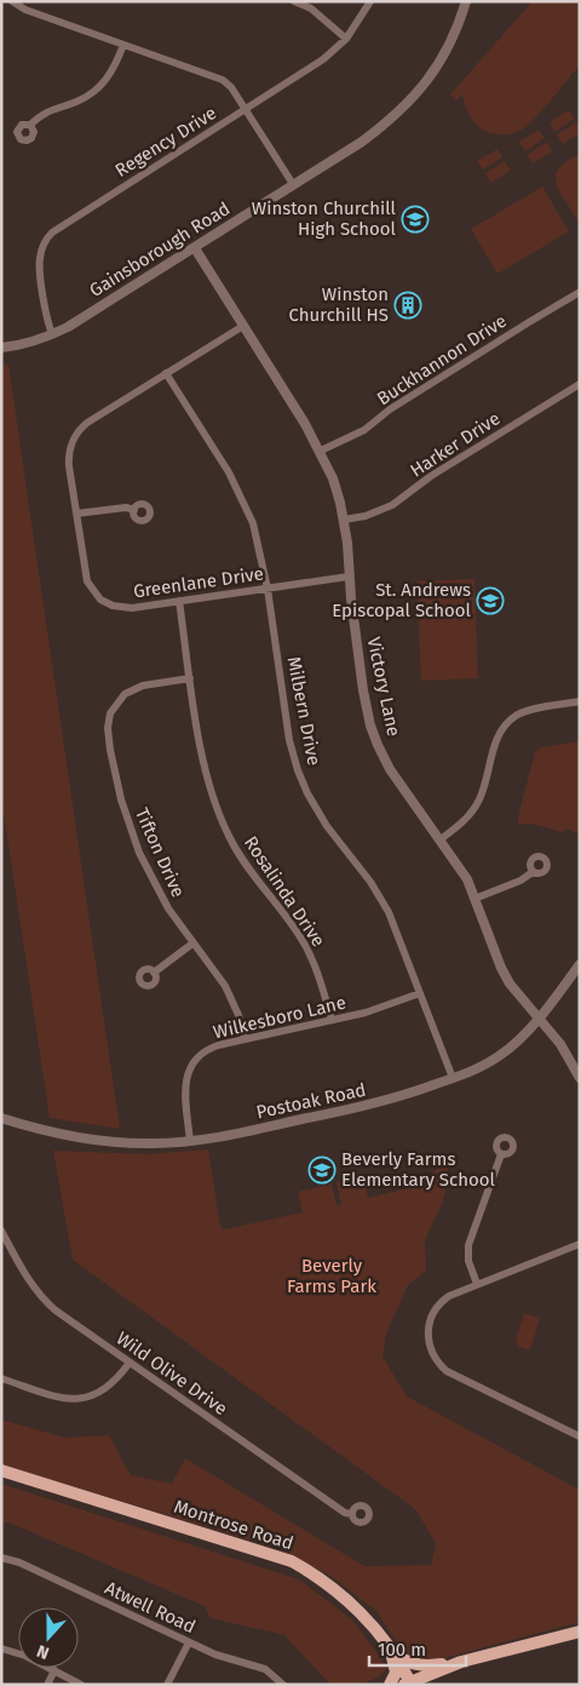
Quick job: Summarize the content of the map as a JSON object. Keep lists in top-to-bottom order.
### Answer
{
  "streets": {
    "main road": ["Montrose Road"],
    "street": [
      "Regency Drive",
      "Gainsborough Road",
      "Buckhannon Drive",
      "Harker Drive",
      "Greenlane Drive",
      "Victory Lane",
      "Milbern Drive",
      "Tifton Drive",
      "Rosalinda Drive",
      "Wilkesboro Lane",
      "Postoak Road",
      "Wild Olive Drive",
      "Atwell Road"
    ]
  },
  "crossings": [
    ["Regency Drive", "Gainsborough Road"],
    ["Gainsborough Road", "Victory Lane"],
    ["Buckhannon Drive", "Victory Lane"],
    ["Harker Drive", "Victory Lane"],
    ["Greenlane Drive", "Victory Lane"],
    ["Greenlane Drive", "Milbern Drive"],
    ["Greenlane Drive", "Rosalinda Drive"],
    ["Victory Lane", "Postoak Road"],
    ["Milbern Drive", "Wilkesboro Lane"],
    ["Milbern Drive", "Postoak Road"],
    ["Tifton Drive", "Rosalinda Drive"],
    ["Tifton Drive", "Wilkesboro Lane"],
    ["Rosalinda Drive", "Wilkesboro Lane"],
    ["Wilkesboro Lane", "Postoak Road"]
  ],
  "parks": ["Beverly Farms Park"],
  "places": {
    "school or university": ["Winston Churchill High School", "St. Andrews Episcopal School", "Beverly Farms Elementary School"],
    "building": ["Winston Churchill HS"]
  },
  "scale_bar": "100 m",
  "north": "bottom"
}
